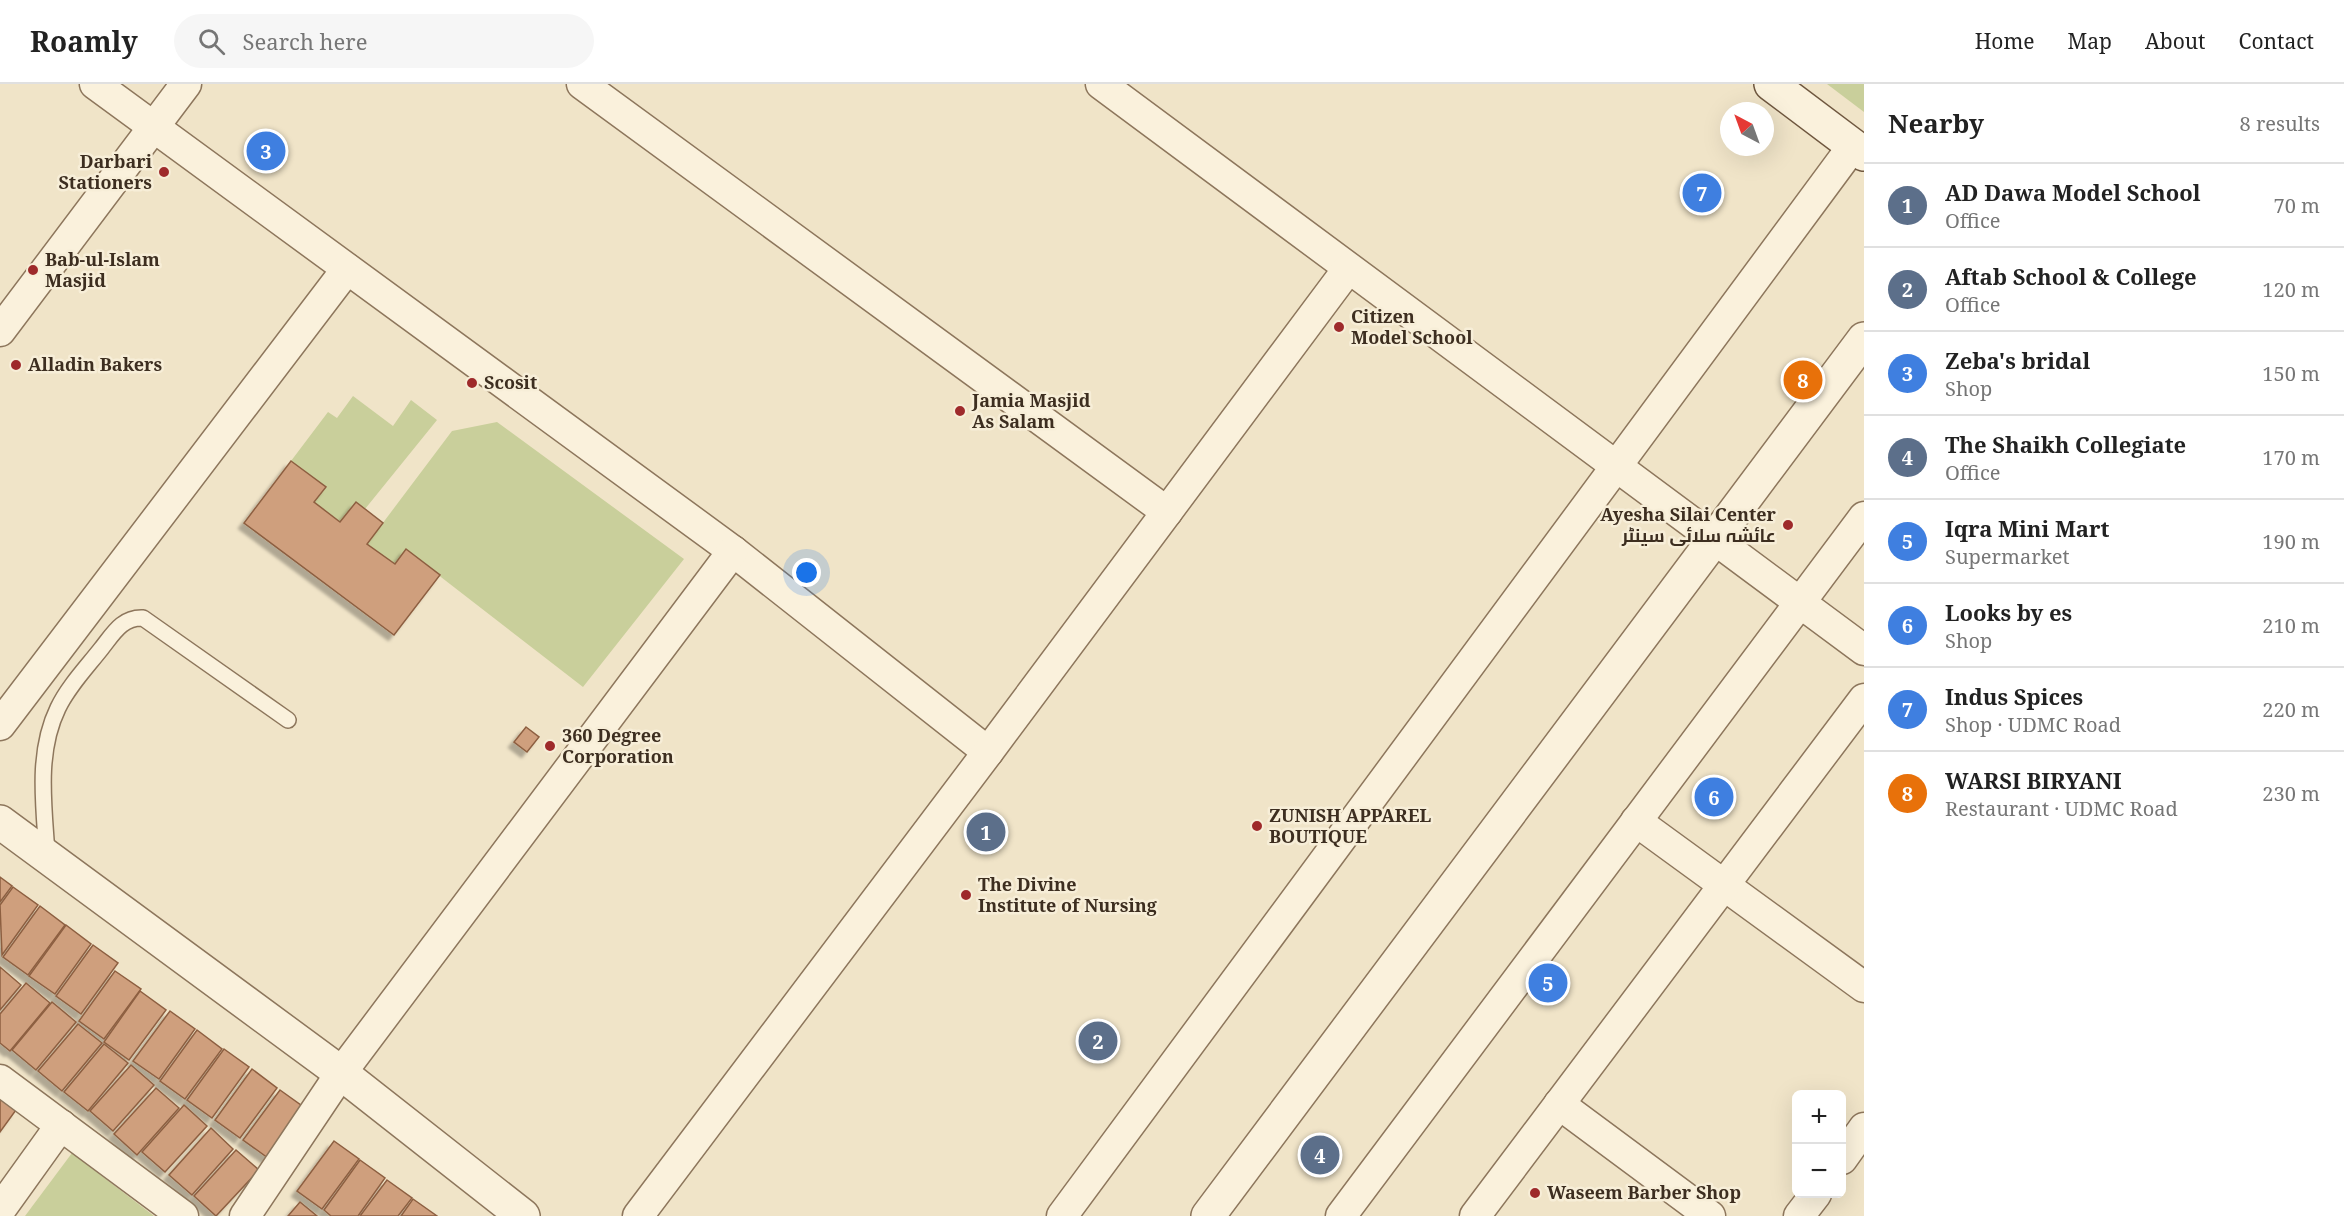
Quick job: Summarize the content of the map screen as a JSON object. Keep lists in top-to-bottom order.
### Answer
{
  "places": [
    "Darbari Stationers",
    "Bab-ul-Islam Masjid",
    "Citizen Model School",
    "Alladin Bakers",
    "Scosit",
    "Jamia Masjid As Salam",
    "Ayesha Silai Center عائشہ سلائی سینٹر",
    "360 Degree Corporation",
    "ZUNISH APPAREL BOUTIQUE",
    "The Divine Institute of Nursing",
    "Waseem Barber Shop"
  ],
  "north": "top left",
  "page": {
    "header": "Roamly",
    "search": "Search here",
    "nav": [
      "Home",
      "Map",
      "About",
      "Contact"
    ],
    "heading": ["Nearby", "8 results"],
    "pins": [
      "3",
      "7",
      "8",
      "6",
      "1",
      "5",
      "2",
      "4"
    ],
    "list": [
      {
        "mark": "1",
        "name": "AD Dawa Model School",
        "note": "Office",
        "value": "70 m"
      },
      {
        "mark": "2",
        "name": "Aftab School & College",
        "note": "Office",
        "value": "120 m"
      },
      {
        "mark": "3",
        "name": "Zeba's bridal",
        "note": "Shop",
        "value": "150 m"
      },
      {
        "mark": "4",
        "name": "The Shaikh Collegiate",
        "note": "Office",
        "value": "170 m"
      },
      {
        "mark": "5",
        "name": "Iqra Mini Mart",
        "note": "Supermarket",
        "value": "190 m"
      },
      {
        "mark": "6",
        "name": "Looks by es",
        "note": "Shop",
        "value": "210 m"
      },
      {
        "mark": "7",
        "name": "Indus Spices",
        "note": "Shop · UDMC Road",
        "value": "220 m"
      },
      {
        "mark": "8",
        "name": "WARSI BIRYANI",
        "note": "Restaurant · UDMC Road",
        "value": "230 m"
      }
    ],
    "map_buttons": ["+", "−"]
  }
}
